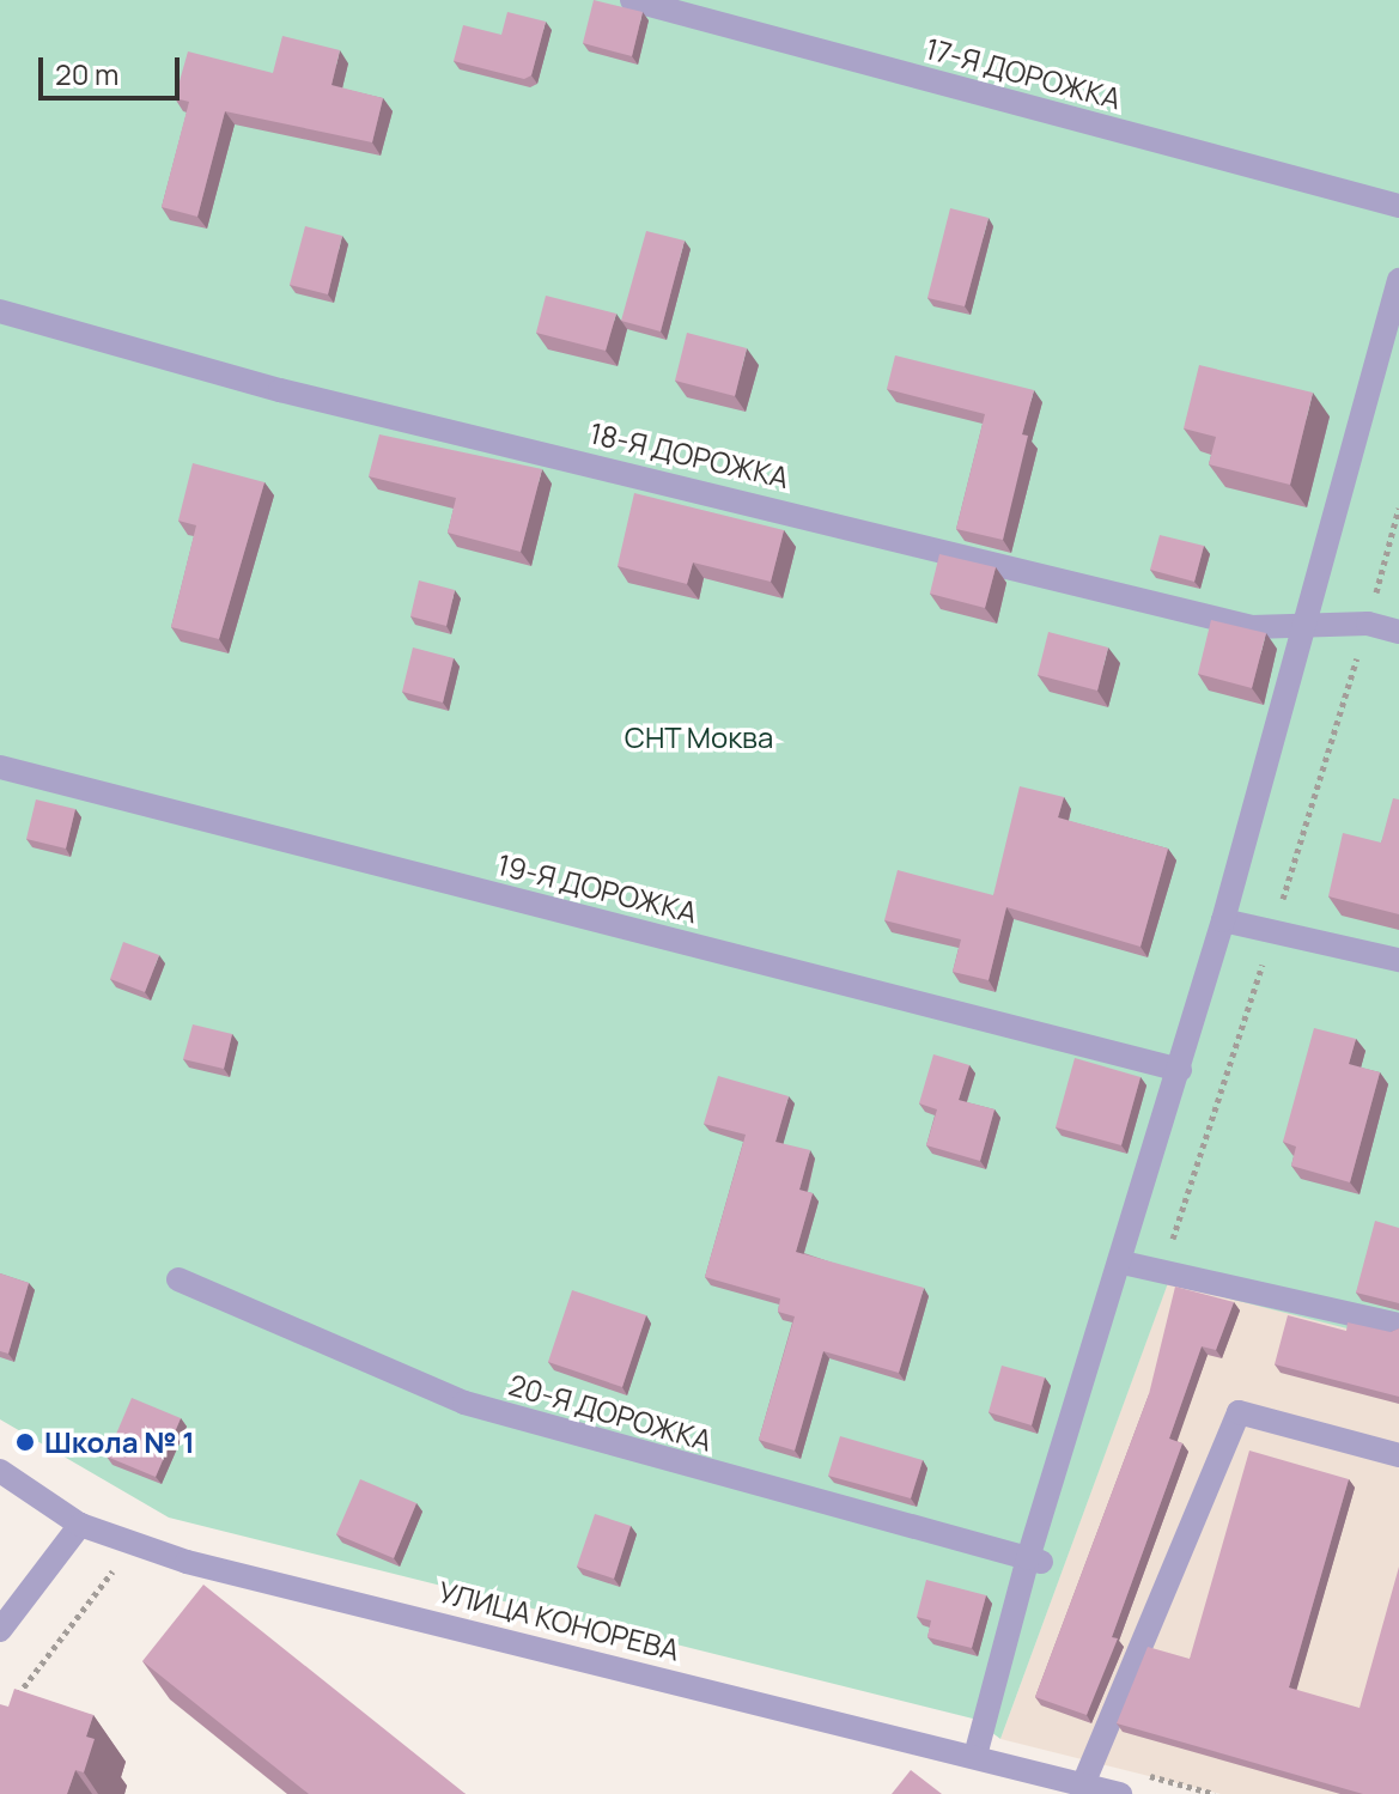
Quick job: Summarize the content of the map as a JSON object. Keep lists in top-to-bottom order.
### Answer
{
  "streets": {
    "street": [
      "17-Я ДОРОЖКА",
      "18-Я ДОРОЖКА",
      "19-Я ДОРОЖКА",
      "20-Я ДОРОЖКА",
      "УЛИЦА КОНОРЕВА"
    ]
  },
  "parks": ["СНТ Моква"],
  "places": ["Школа № 1"],
  "scale_bar": "20 m"
}
